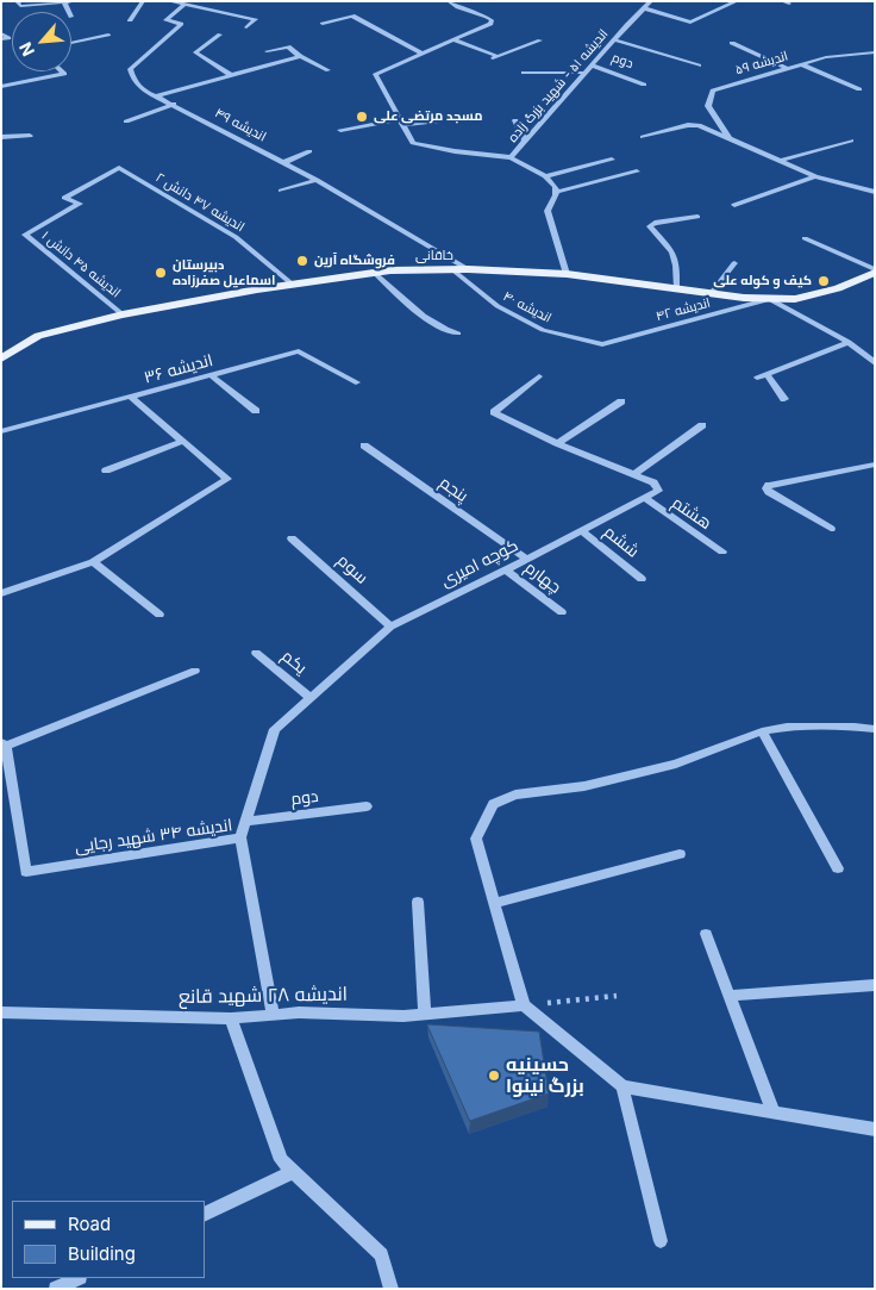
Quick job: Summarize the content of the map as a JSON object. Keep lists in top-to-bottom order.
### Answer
{
  "streets": {
    "main road": ["خاقانی"],
    "street": [
      "دوم",
      "اندیشه ۵۹",
      "اندیشه ۵۱ - شهید بزرگ زاده",
      "اندیشه ۴۹",
      "اندیشه ۴۷ دانش ۲",
      "اندیشه ۴۵ دانش ۱",
      "اندیشه ۴۰",
      "اندیشه ۴۲",
      "اندیشه ۳۶",
      "پنجم",
      "هشتم",
      "ششم",
      "کوچه امیری",
      "سوم",
      "چهارم",
      "یکم",
      "اندیشه ۳۴ شهید رجایی",
      "اندیشه ۲۸ شهید قانع"
    ]
  },
  "crossings": [
    ["دوم", "اندیشه ۵۱ - شهید بزرگ زاده"],
    ["دوم", "کوچه امیری"],
    ["اندیشه ۴۹", "خاقانی"],
    ["اندیشه ۴۷ دانش ۲", "خاقانی"],
    ["اندیشه ۴۷ دانش ۲", "اندیشه ۴۵ دانش ۱"],
    ["خاقانی", "اندیشه ۴۵ دانش ۱"],
    ["خاقانی", "اندیشه ۴۰"],
    ["خاقانی", "اندیشه ۴۲"],
    ["اندیشه ۴۰", "اندیشه ۴۲"],
    ["پنجم", "کوچه امیری"],
    ["هشتم", "کوچه امیری"],
    ["ششم", "کوچه امیری"],
    ["کوچه امیری", "سوم"],
    ["کوچه امیری", "چهارم"],
    ["کوچه امیری", "یکم"],
    ["کوچه امیری", "اندیشه ۳۴ شهید رجایی"],
    ["اندیشه ۳۴ شهید رجایی", "اندیشه ۲۸ شهید قانع"]
  ],
  "places": [
    "مسجد مرتضی علی",
    "فروشگاه آرین",
    "دبیرستان اسماعیل صفرزاده",
    "کیف و کوله علی",
    "حسینیه بزرگ نینوا"
  ],
  "legend": ["Road", "Building"],
  "north": "bottom left"
}
